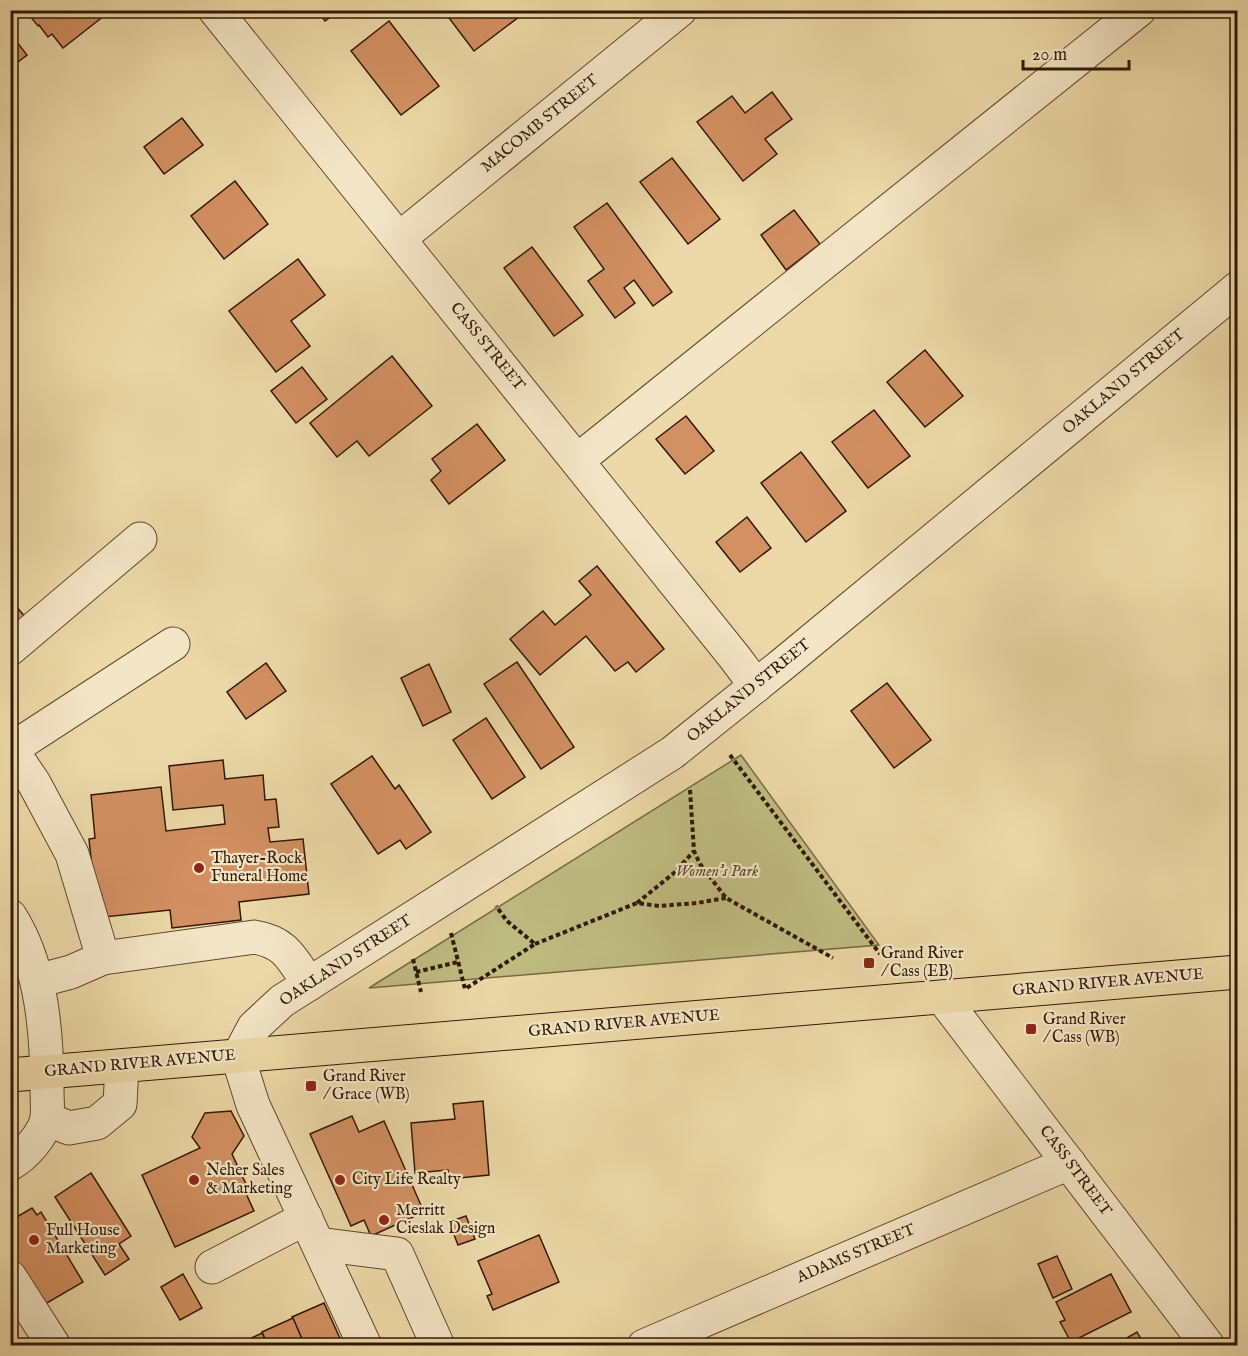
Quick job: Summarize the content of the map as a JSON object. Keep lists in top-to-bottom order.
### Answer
{
  "streets": {
    "main road": ["GRAND RIVER AVENUE"],
    "street": [
      "MACOMB STREET",
      "CASS STREET",
      "OAKLAND STREET",
      "ADAMS STREET"
    ]
  },
  "crossings": [
    ["MACOMB STREET", "CASS STREET"],
    ["CASS STREET", "OAKLAND STREET"],
    ["CASS STREET", "GRAND RIVER AVENUE"],
    ["CASS STREET", "ADAMS STREET"],
    ["OAKLAND STREET", "GRAND RIVER AVENUE"]
  ],
  "parks": ["Women's Park"],
  "places": {
    "other": [
      "Thayer-Rock Funeral Home",
      "Neher Sales & Marketing",
      "City Life Realty",
      "Merritt Cieslak Design",
      "Full House Marketing"
    ],
    "transit": ["Grand River / Cass (EB)", "Grand River / Cass (WB)", "Grand River / Grace (WB)"]
  },
  "scale_bar": "20 m"
}
